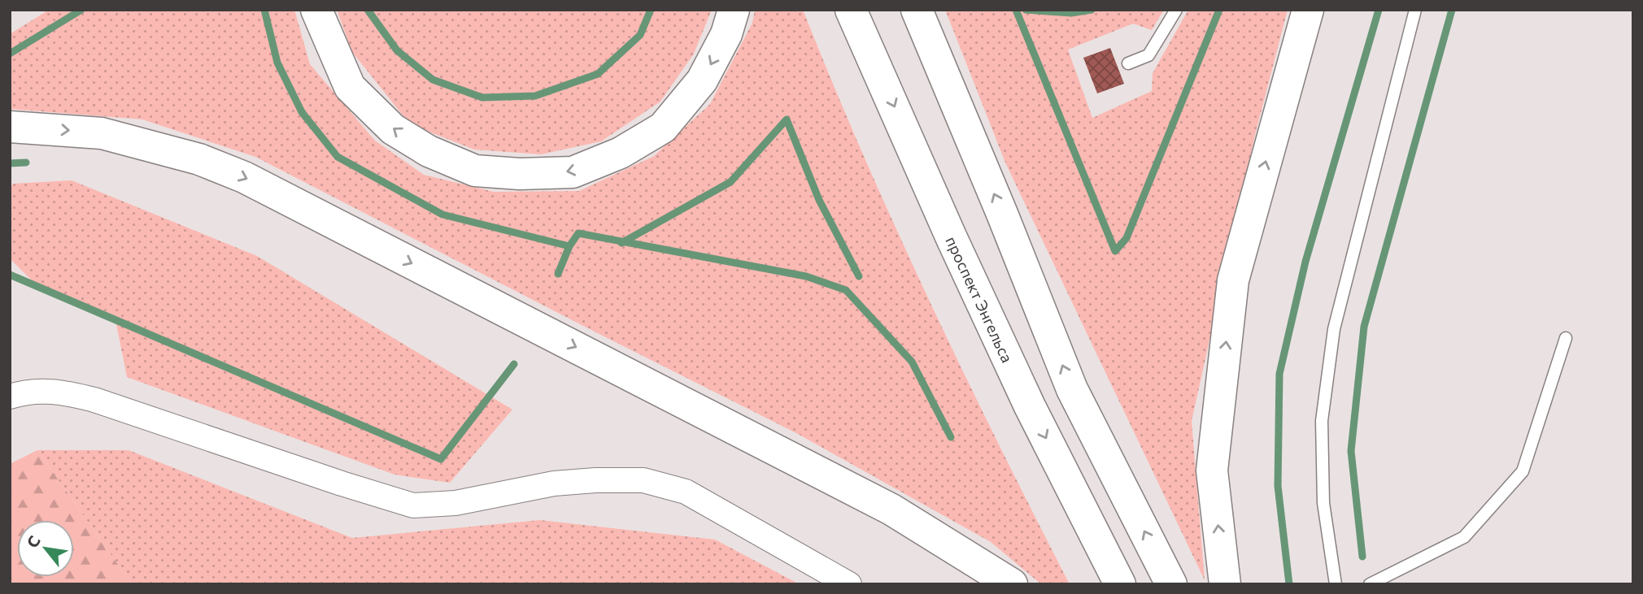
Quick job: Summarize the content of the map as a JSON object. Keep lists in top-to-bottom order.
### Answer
{
  "streets": {
    "main road": ["проспект Энгельса"]
  },
  "north": "top left"
}
